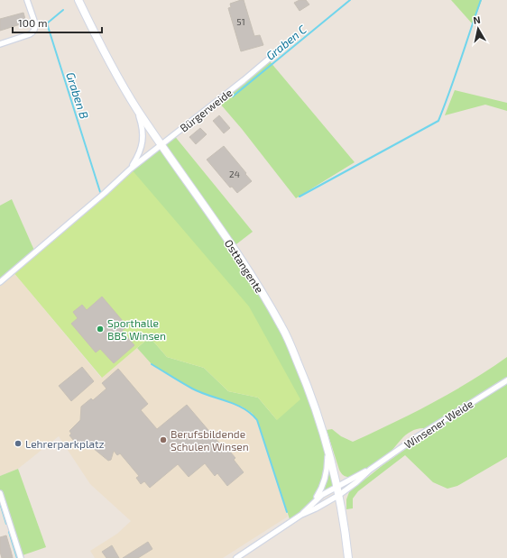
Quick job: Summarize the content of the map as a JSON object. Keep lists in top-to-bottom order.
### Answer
{
  "streets": {
    "main road": ["Osttangente"],
    "street": ["Bürgerweide", "Winsener Weide"]
  },
  "crossings": [
    ["Bürgerweide", "Osttangente"],
    ["Osttangente", "Winsener Weide"]
  ],
  "water": ["Graben C", "Graben B"],
  "places": ["Sporthalle BBS Winsen", "Berufsbildende Schulen Winsen", "Lehrerparkplatz"],
  "house_numbers": ["51", "24"],
  "scale_bar": "100 m",
  "north": "top"
}
